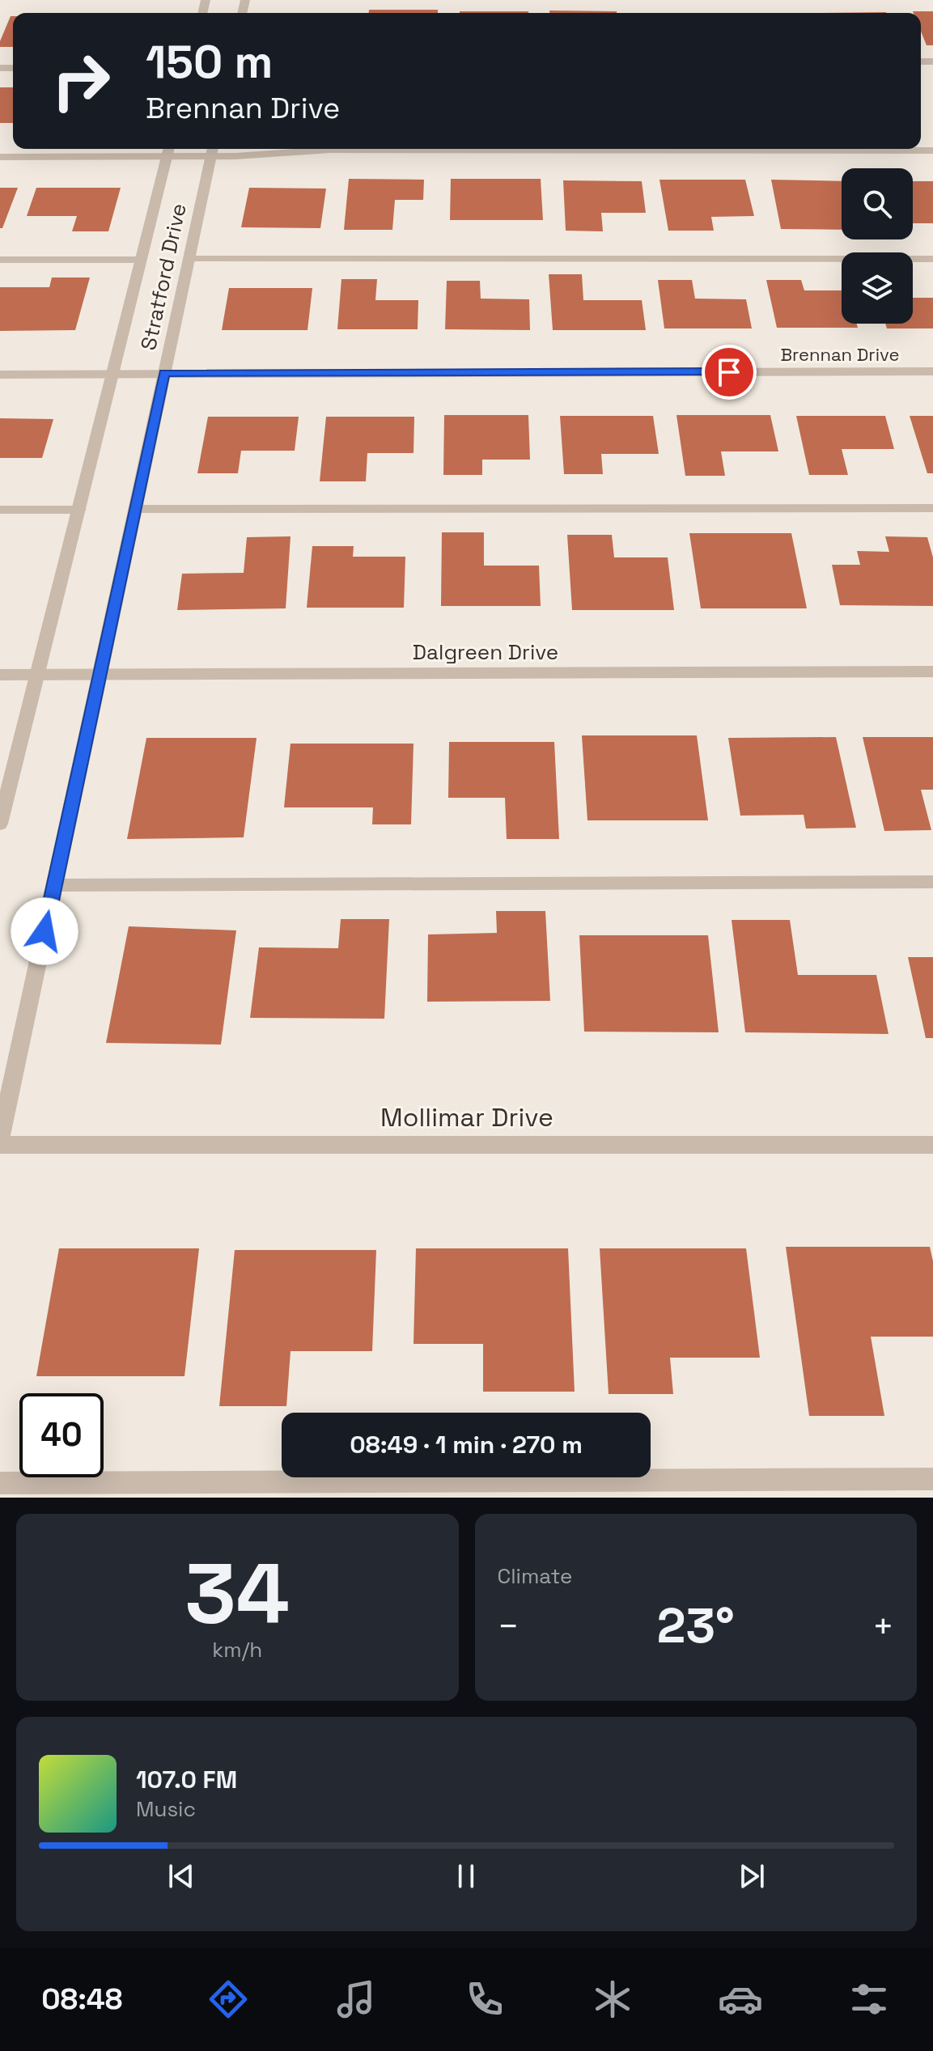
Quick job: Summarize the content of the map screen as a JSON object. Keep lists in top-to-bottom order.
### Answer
{
  "streets": {
    "street": [
      "Stratford Drive",
      "Brennan Drive",
      "Dalgreen Drive",
      "Mollimar Drive"
    ]
  },
  "crossings": [
    ["Stratford Drive", "Brennan Drive"],
    ["Stratford Drive", "Dalgreen Drive"]
  ],
  "page": {
    "turn": ["150 m", "Brennan Drive"],
    "limit": "40",
    "trip": "08:49 · 1 min · 270 m",
    "tile": [
      ["34", "km/h"],
      "Climate"
    ],
    "heat": ["−", "23°", "+"],
    "song": ["107.0 FM", "Music"],
    "tabs": "08:48"
  }
}
